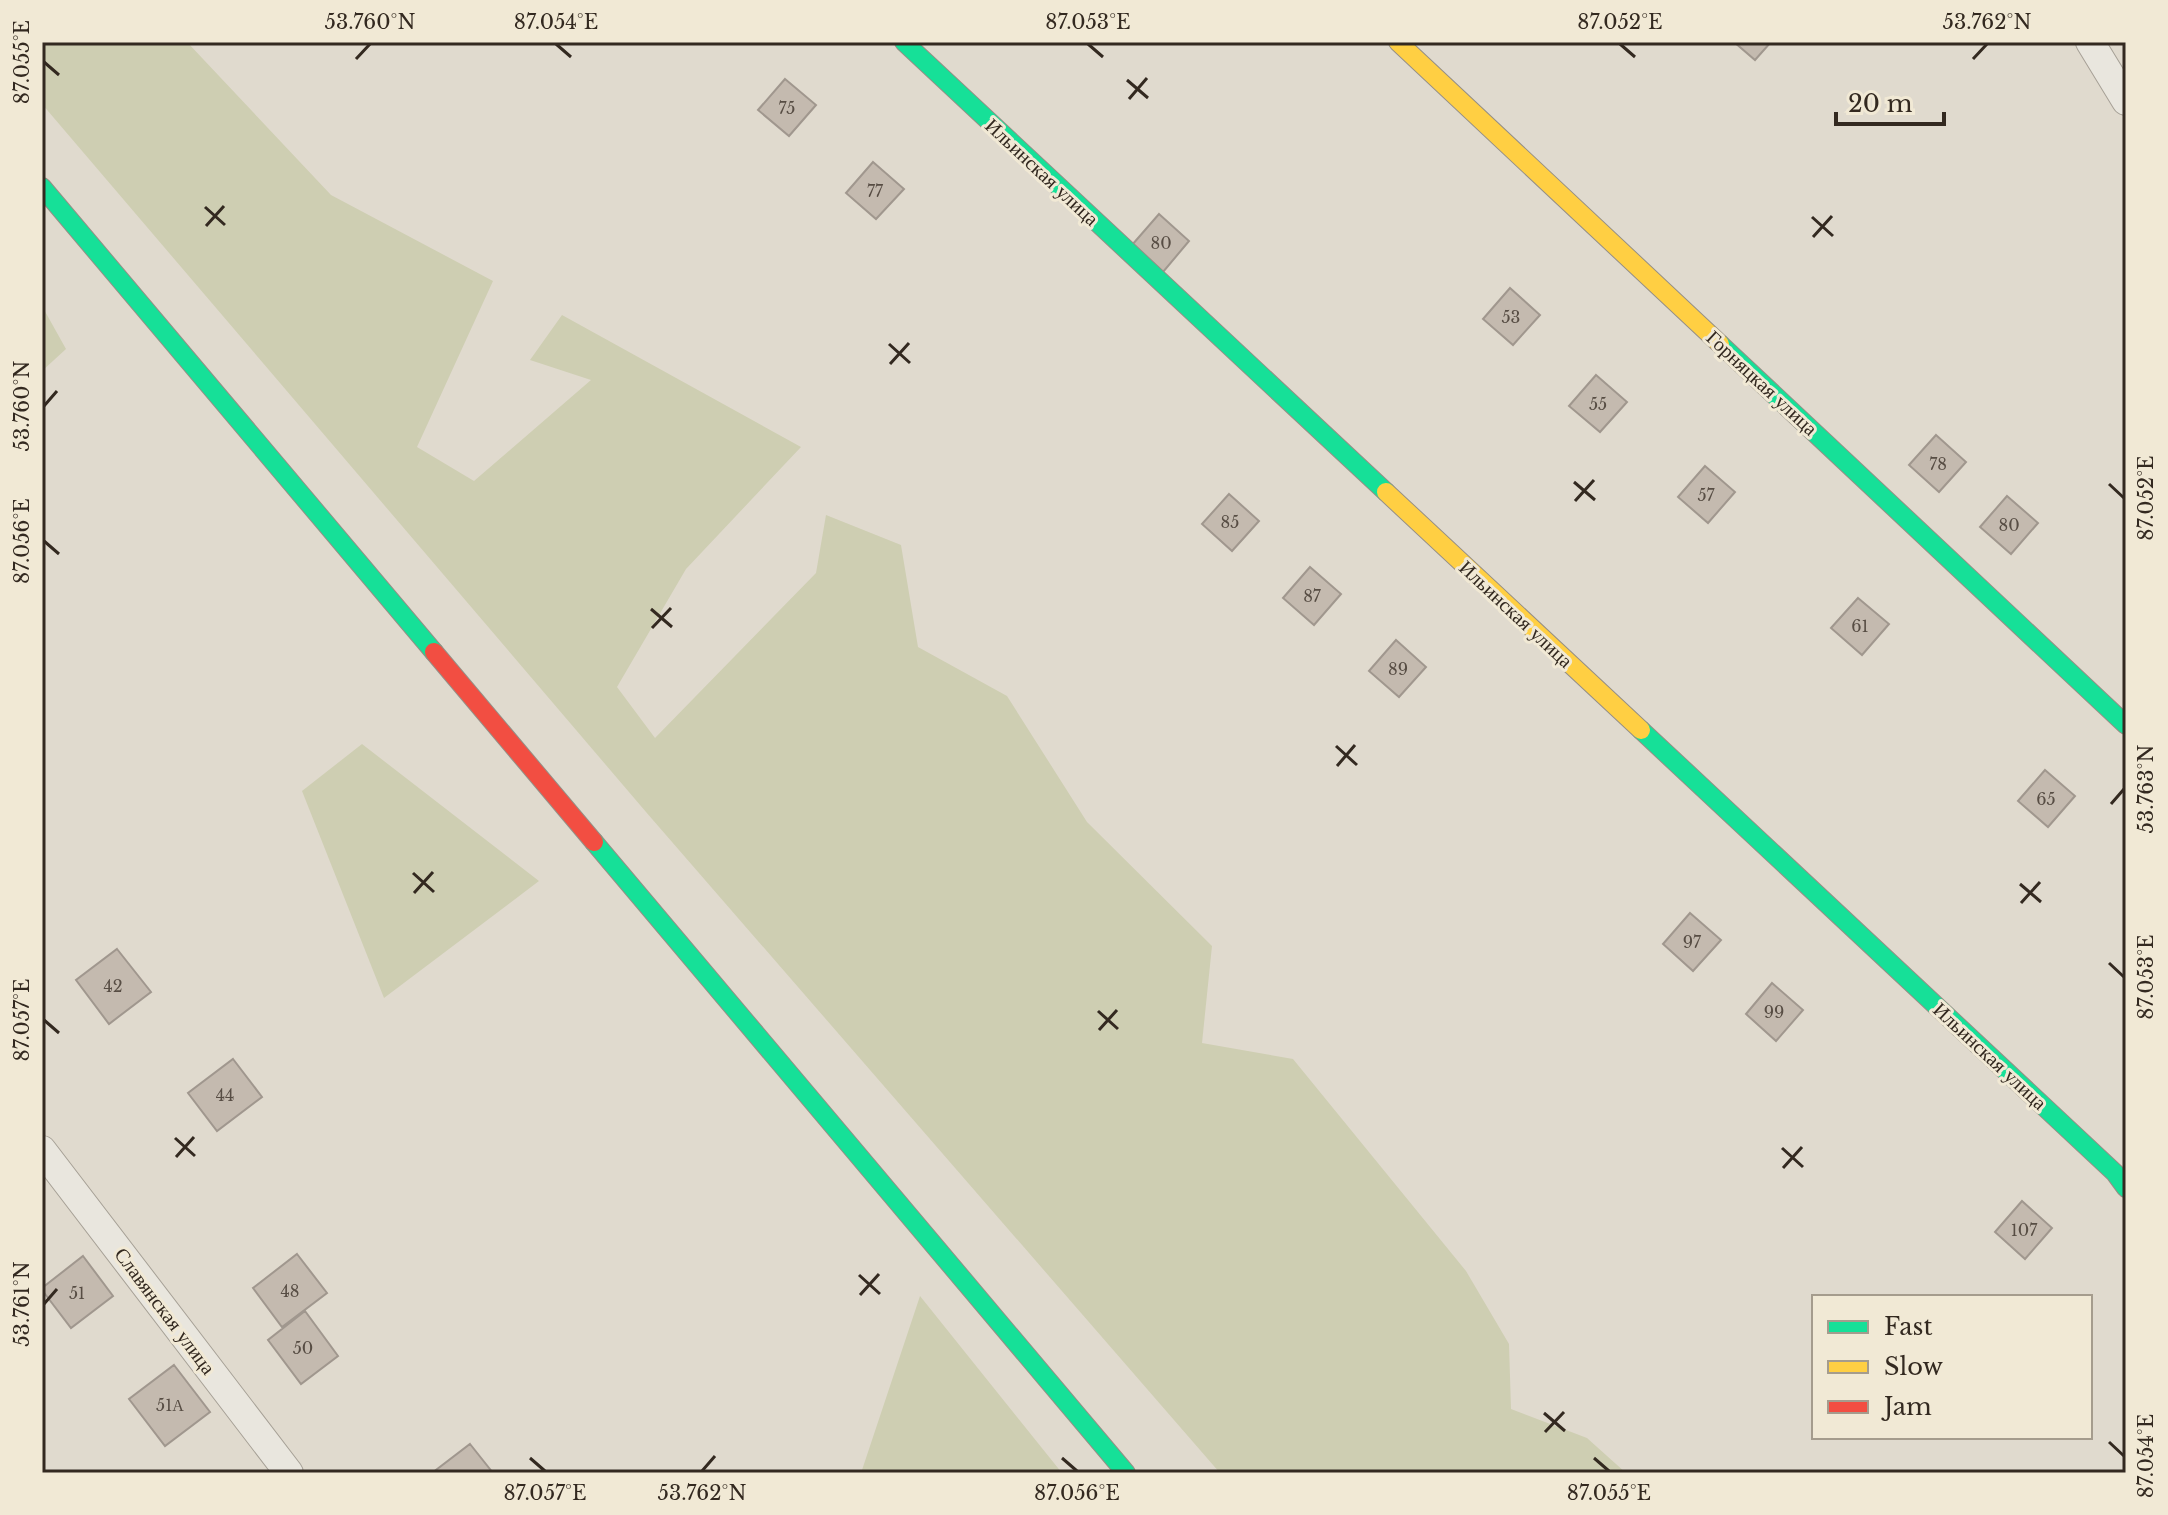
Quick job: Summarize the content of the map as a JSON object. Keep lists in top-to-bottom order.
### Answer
{
  "streets": {
    "street": ["Ильинская улица", "Горняцкая улица", "Славянская улица"]
  },
  "house_numbers": [
    "75",
    "77",
    "80",
    "53",
    "55",
    "78",
    "57",
    "85",
    "80",
    "87",
    "61",
    "89",
    "65",
    "97",
    "42",
    "99",
    "44",
    "107",
    "48",
    "51",
    "50",
    "51А"
  ],
  "legend": ["Fast", "Slow", "Jam"],
  "scale_bar": "20 m",
  "coordinates": [
    "53.760°N",
    "87.054°E",
    "87.053°E",
    "87.052°E",
    "53.762°N",
    "87.055°E",
    "87.056°E",
    "53.763°N",
    "87.057°E",
    "53.761°N"
  ]
}
